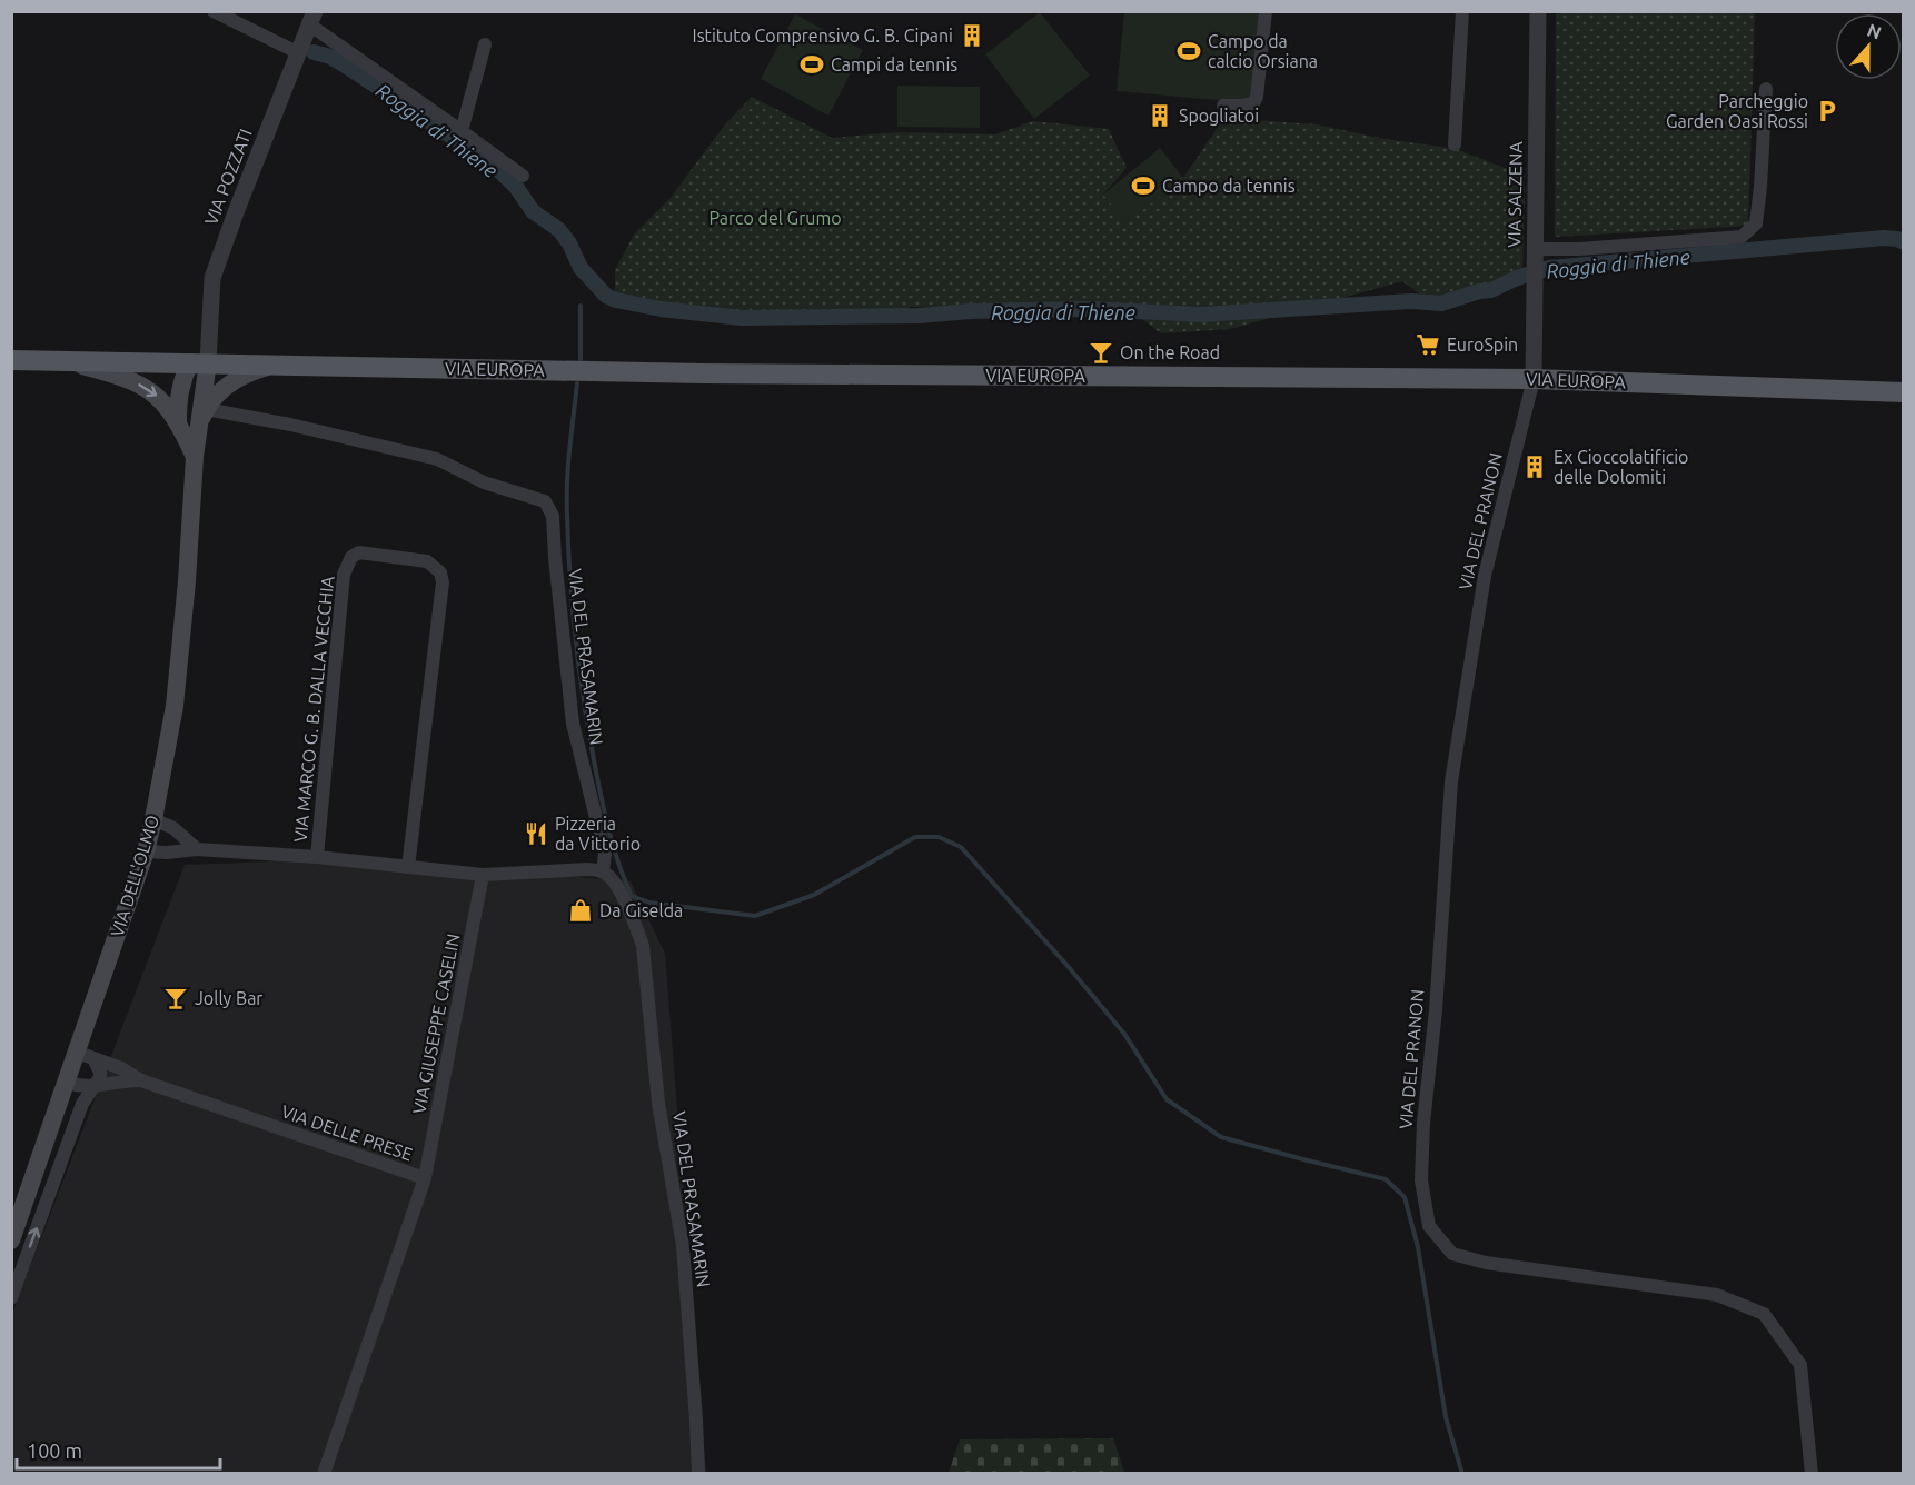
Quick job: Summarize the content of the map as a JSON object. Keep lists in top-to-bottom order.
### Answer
{
  "streets": {
    "main road": ["VIA EUROPA", "VIA DELL'OLMO"],
    "street": [
      "VIA POZZATI",
      "VIA SALZENA",
      "VIA DEL PRANON",
      "VIA DEL PRASAMARIN",
      "VIA MARCO G. B. DALLA VECCHIA",
      "VIA GIUSEPPE CASELIN",
      "VIA DELLE PRESE"
    ]
  },
  "crossings": [
    ["VIA POZZATI", "VIA EUROPA"],
    ["VIA POZZATI", "VIA DELL'OLMO"],
    ["VIA SALZENA", "VIA EUROPA"],
    ["VIA SALZENA", "VIA DEL PRANON"],
    ["VIA EUROPA", "VIA DEL PRANON"],
    ["VIA EUROPA", "VIA DELL'OLMO"],
    ["VIA DEL PRASAMARIN", "VIA DELL'OLMO"],
    ["VIA DELL'OLMO", "VIA DELLE PRESE"],
    ["VIA GIUSEPPE CASELIN", "VIA DELLE PRESE"]
  ],
  "water": ["Roggia di Thiene"],
  "parks": ["Parco del Grumo"],
  "places": {
    "building": ["Istituto Comprensivo G. B. Cipani", "Spogliatoi", "Ex Cioccolatificio delle Dolomiti"],
    "sports": ["Campo da calcio Orsiana", "Campi da tennis", "Campo da tennis"],
    "parking": ["Parcheggio Garden Oasi Rossi"],
    "supermarket": ["EuroSpin"],
    "bar": ["On the Road", "Jolly Bar"],
    "restaurant": ["Pizzeria da Vittorio"],
    "shop": ["Da Giselda"]
  },
  "scale_bar": "100 m",
  "north": "top"
}
